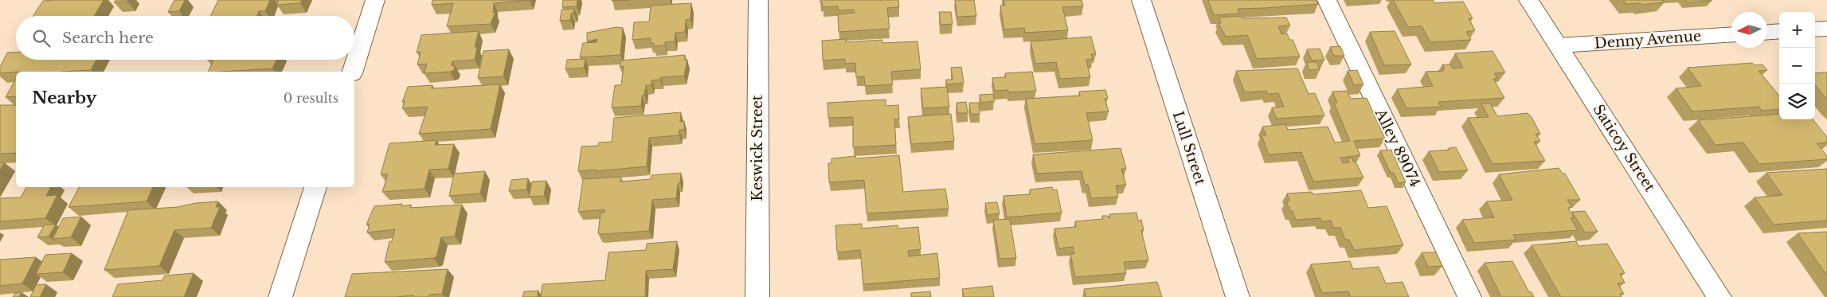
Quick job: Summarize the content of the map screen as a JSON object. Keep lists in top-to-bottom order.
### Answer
{
  "streets": {
    "street": [
      "Denny Avenue",
      "Keswick Street",
      "Lull Street",
      "Alley 89074",
      "Saticoy Street"
    ]
  },
  "crossings": [
    ["Denny Avenue", "Saticoy Street"]
  ],
  "north": "left",
  "page": {
    "map_buttons": ["+", "−"],
    "search": "Search here",
    "heading": ["Nearby", "0 results"]
  }
}
